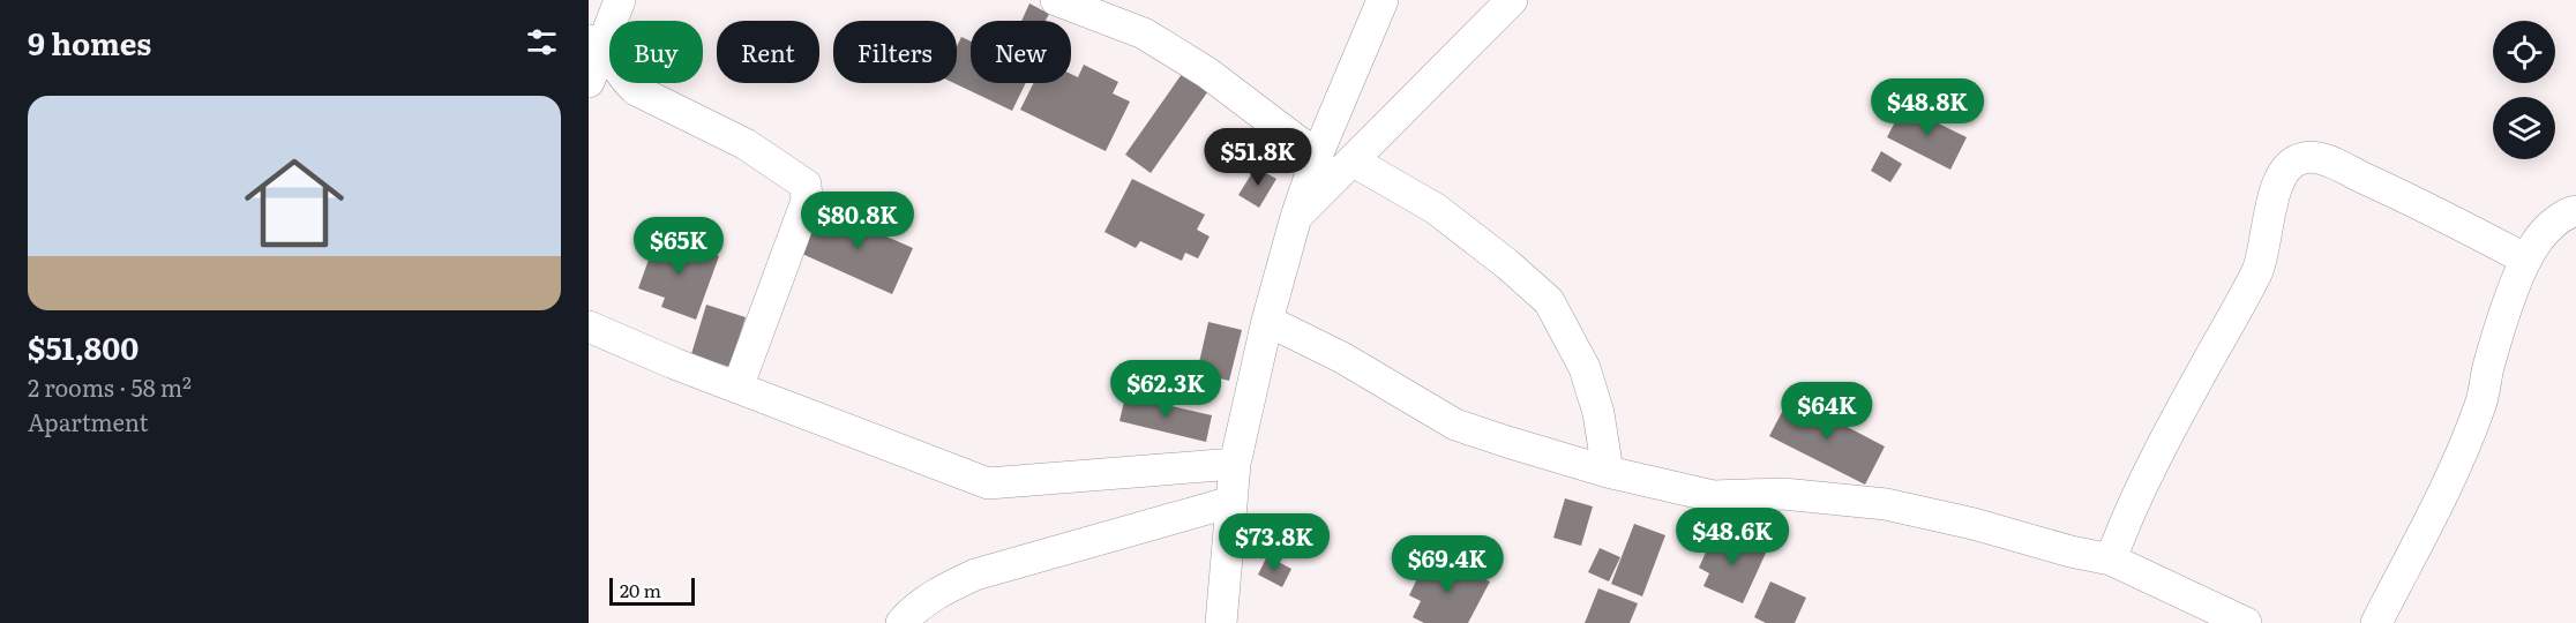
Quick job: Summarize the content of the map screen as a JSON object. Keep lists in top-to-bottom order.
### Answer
{
  "scale_bar": "20 m",
  "page": {
    "heading": "9 homes",
    "chip": [
      "Buy",
      "Rent",
      "Filters",
      "New"
    ],
    "price": [
      "$48.8K",
      "$51.8K",
      "$80.8K",
      "$65K",
      "$62.3K",
      "$64K",
      "$48.6K",
      "$73.8K",
      "$69.4K"
    ],
    "list": [
      {
        "name": "$51,800",
        "note": "2 rooms · 58 m² · Apartment"
      }
    ],
    "scale": "20 m"
  }
}
